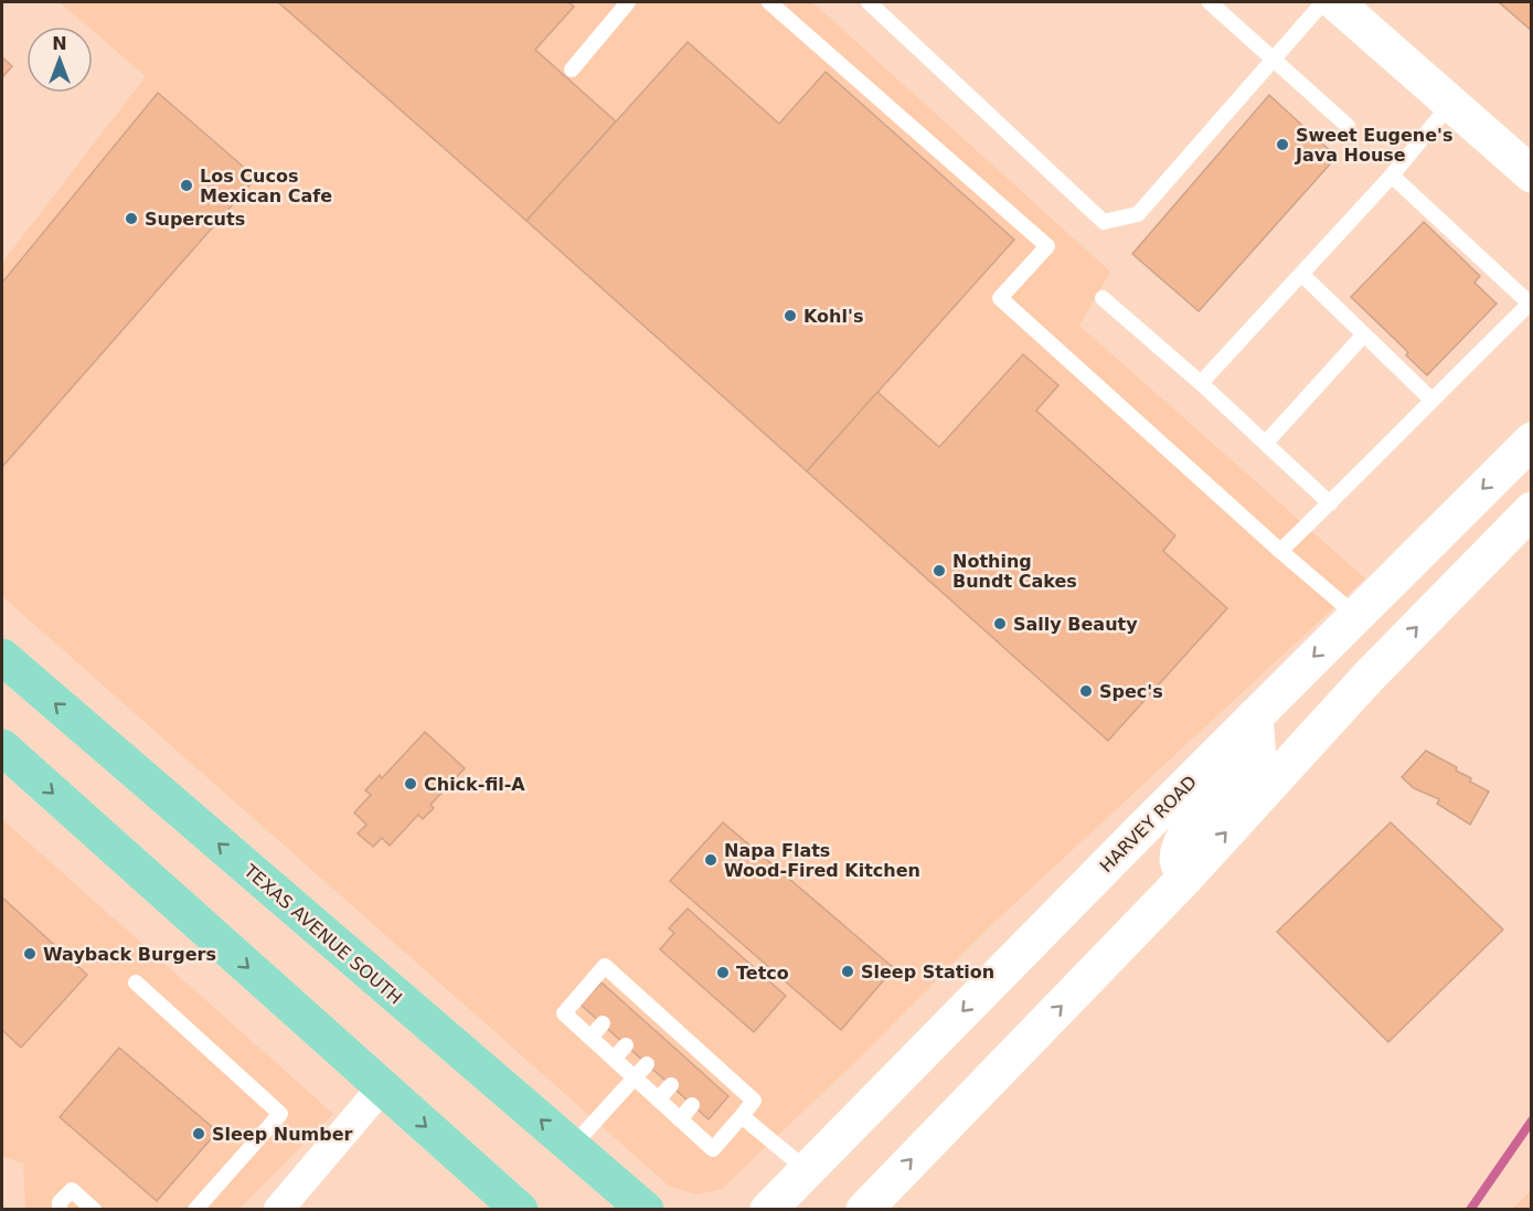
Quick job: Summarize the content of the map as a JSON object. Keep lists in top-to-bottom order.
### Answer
{
  "streets": {
    "main road": ["HARVEY ROAD", "TEXAS AVENUE SOUTH"]
  },
  "places": [
    "Sweet Eugene's Java House",
    "Los Cucos Mexican Cafe",
    "Supercuts",
    "Kohl's",
    "Nothing Bundt Cakes",
    "Sally Beauty",
    "Spec's",
    "Chick-fil-A",
    "Napa Flats Wood-Fired Kitchen",
    "Wayback Burgers",
    "Sleep Station",
    "Tetco",
    "Sleep Number"
  ],
  "north": "top"
}
